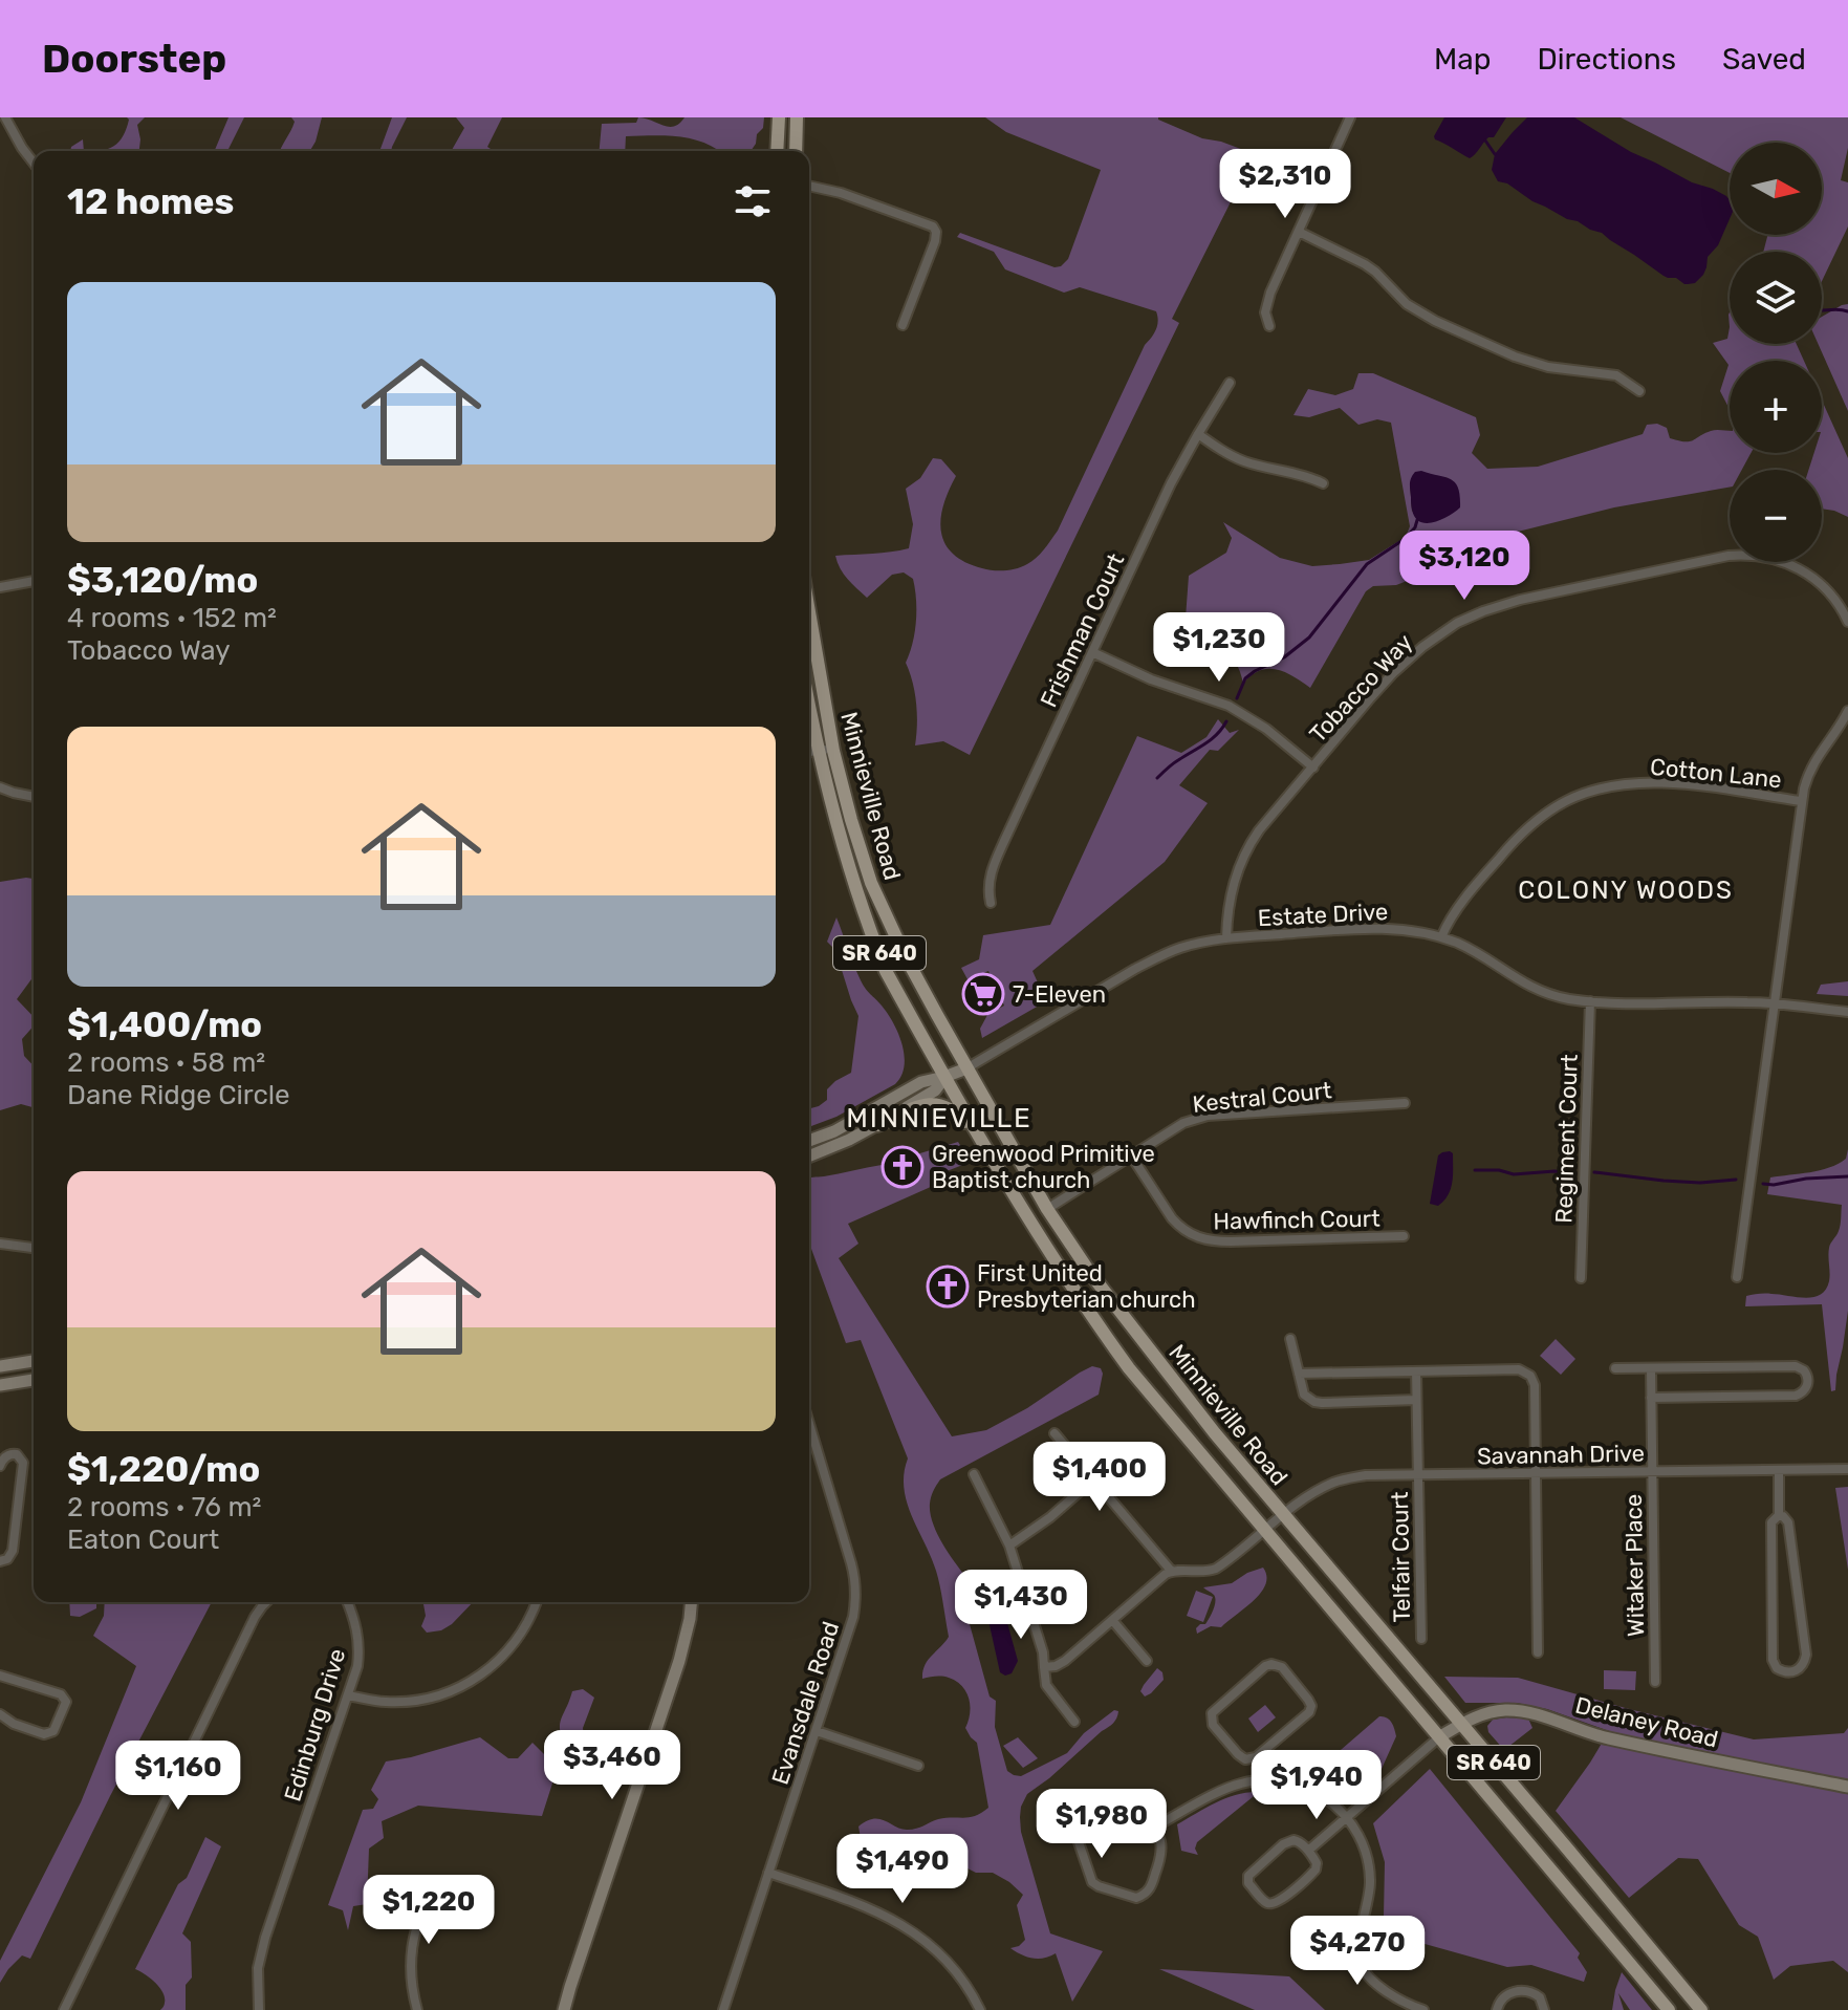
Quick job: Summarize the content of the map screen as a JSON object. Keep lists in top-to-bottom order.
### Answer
{
  "streets": {
    "main road": ["Minnieville Road", "SR 640"],
    "street": [
      "Frishman Court",
      "Tobacco Way",
      "Cotton Lane",
      "Estate Drive",
      "Kestral Court",
      "Regiment Court",
      "Hawfinch Court",
      "Savannah Drive",
      "Telfair Court",
      "Witaker Place",
      "Evansdale Road",
      "Delaney Road",
      "Edinburg Drive"
    ]
  },
  "crossings": [
    ["Tobacco Way", "Estate Drive"],
    ["Cotton Lane", "Estate Drive"],
    ["Minnieville Road", "Estate Drive"],
    ["Minnieville Road", "Kestral Court"],
    ["Minnieville Road", "Savannah Drive"],
    ["Minnieville Road", "Delaney Road"],
    ["Estate Drive", "Regiment Court"],
    ["Kestral Court", "Hawfinch Court"],
    ["Savannah Drive", "Telfair Court"],
    ["Savannah Drive", "Witaker Place"]
  ],
  "districts": ["COLONY WOODS", "MINNIEVILLE"],
  "places": {
    "supermarket": ["7-Eleven"],
    "church": ["Greenwood Primitive Baptist church", "First United Presbyterian church"]
  },
  "north": "right",
  "page": {
    "header": "Doorstep",
    "nav": ["Map", "Directions", "Saved"],
    "map_buttons": ["+", "−"],
    "price": [
      "$2,310",
      "$3,120",
      "$1,230",
      "$1,400",
      "$1,430",
      "$3,460",
      "$1,160",
      "$1,940",
      "$1,980",
      "$1,490",
      "$1,220",
      "$4,270"
    ],
    "heading": "12 homes",
    "list": [
      {
        "name": "$3,120/mo",
        "note": "4 rooms · 152 m² · Tobacco Way"
      },
      {
        "name": "$1,400/mo",
        "note": "2 rooms · 58 m² · Dane Ridge Circle"
      },
      {
        "name": "$1,220/mo",
        "note": "2 rooms · 76 m² · Eaton Court"
      }
    ]
  }
}
